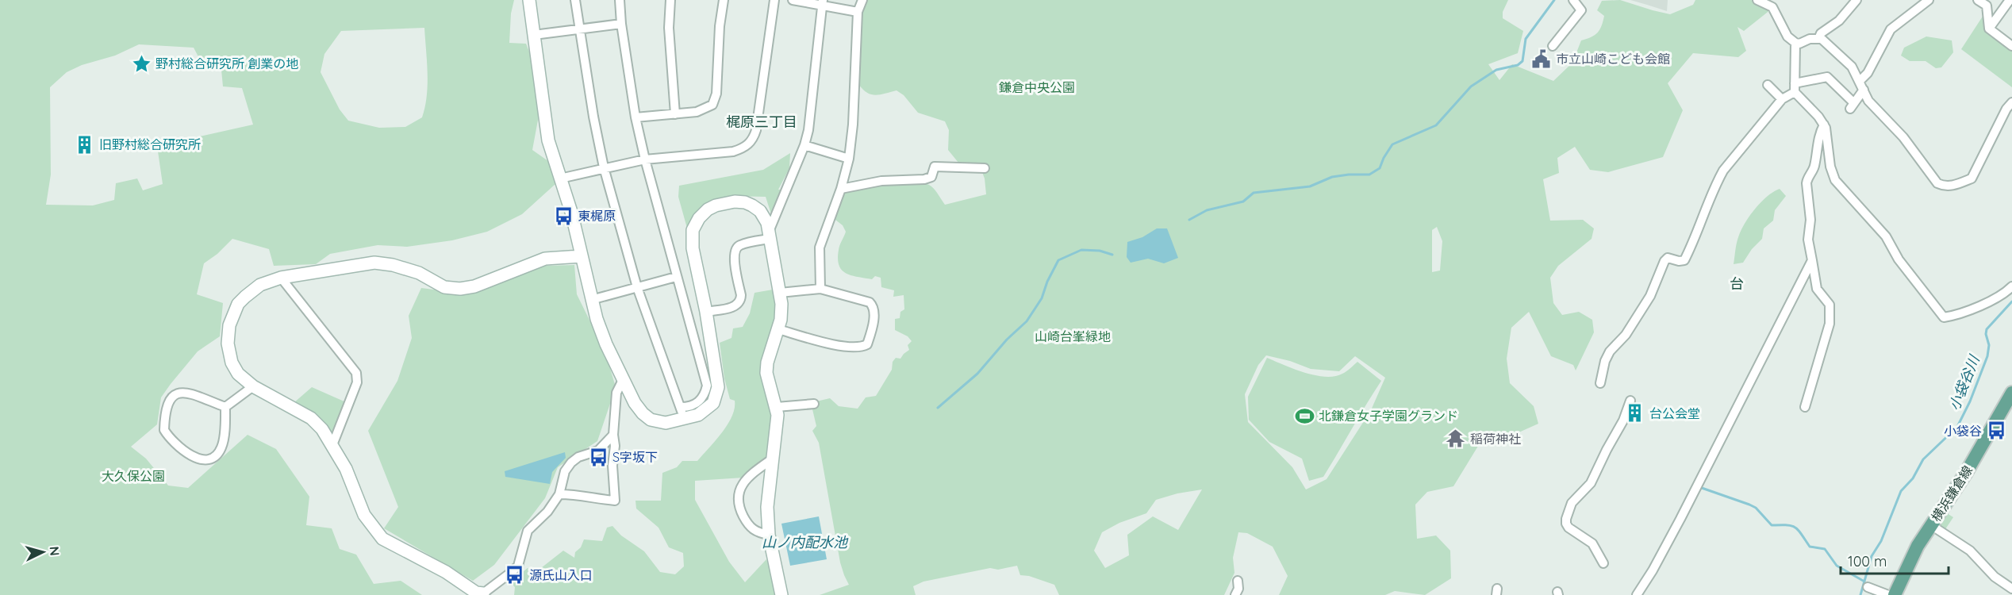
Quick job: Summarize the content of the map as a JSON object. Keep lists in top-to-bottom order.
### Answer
{
  "streets": {
    "main road": ["横浜鎌倉線"]
  },
  "districts": ["梶原三丁目", "台"],
  "water": ["小袋谷川", "山ノ内配水池"],
  "parks": ["鎌倉中央公園", "山崎台峯緑地", "大久保公園"],
  "places": {
    "public building": ["市立山崎こども会館"],
    "place": ["野村総合研究所 創業の地"],
    "building": ["旧野村総合研究所", "台公会堂"],
    "bus stop": [
      "東梶原",
      "小袋谷",
      "S字坂下",
      "源氏山入口"
    ],
    "sports": ["北鎌倉女子学園グランド"],
    "temple": ["稲荷神社"]
  },
  "scale_bar": "100 m",
  "north": "right"
}
